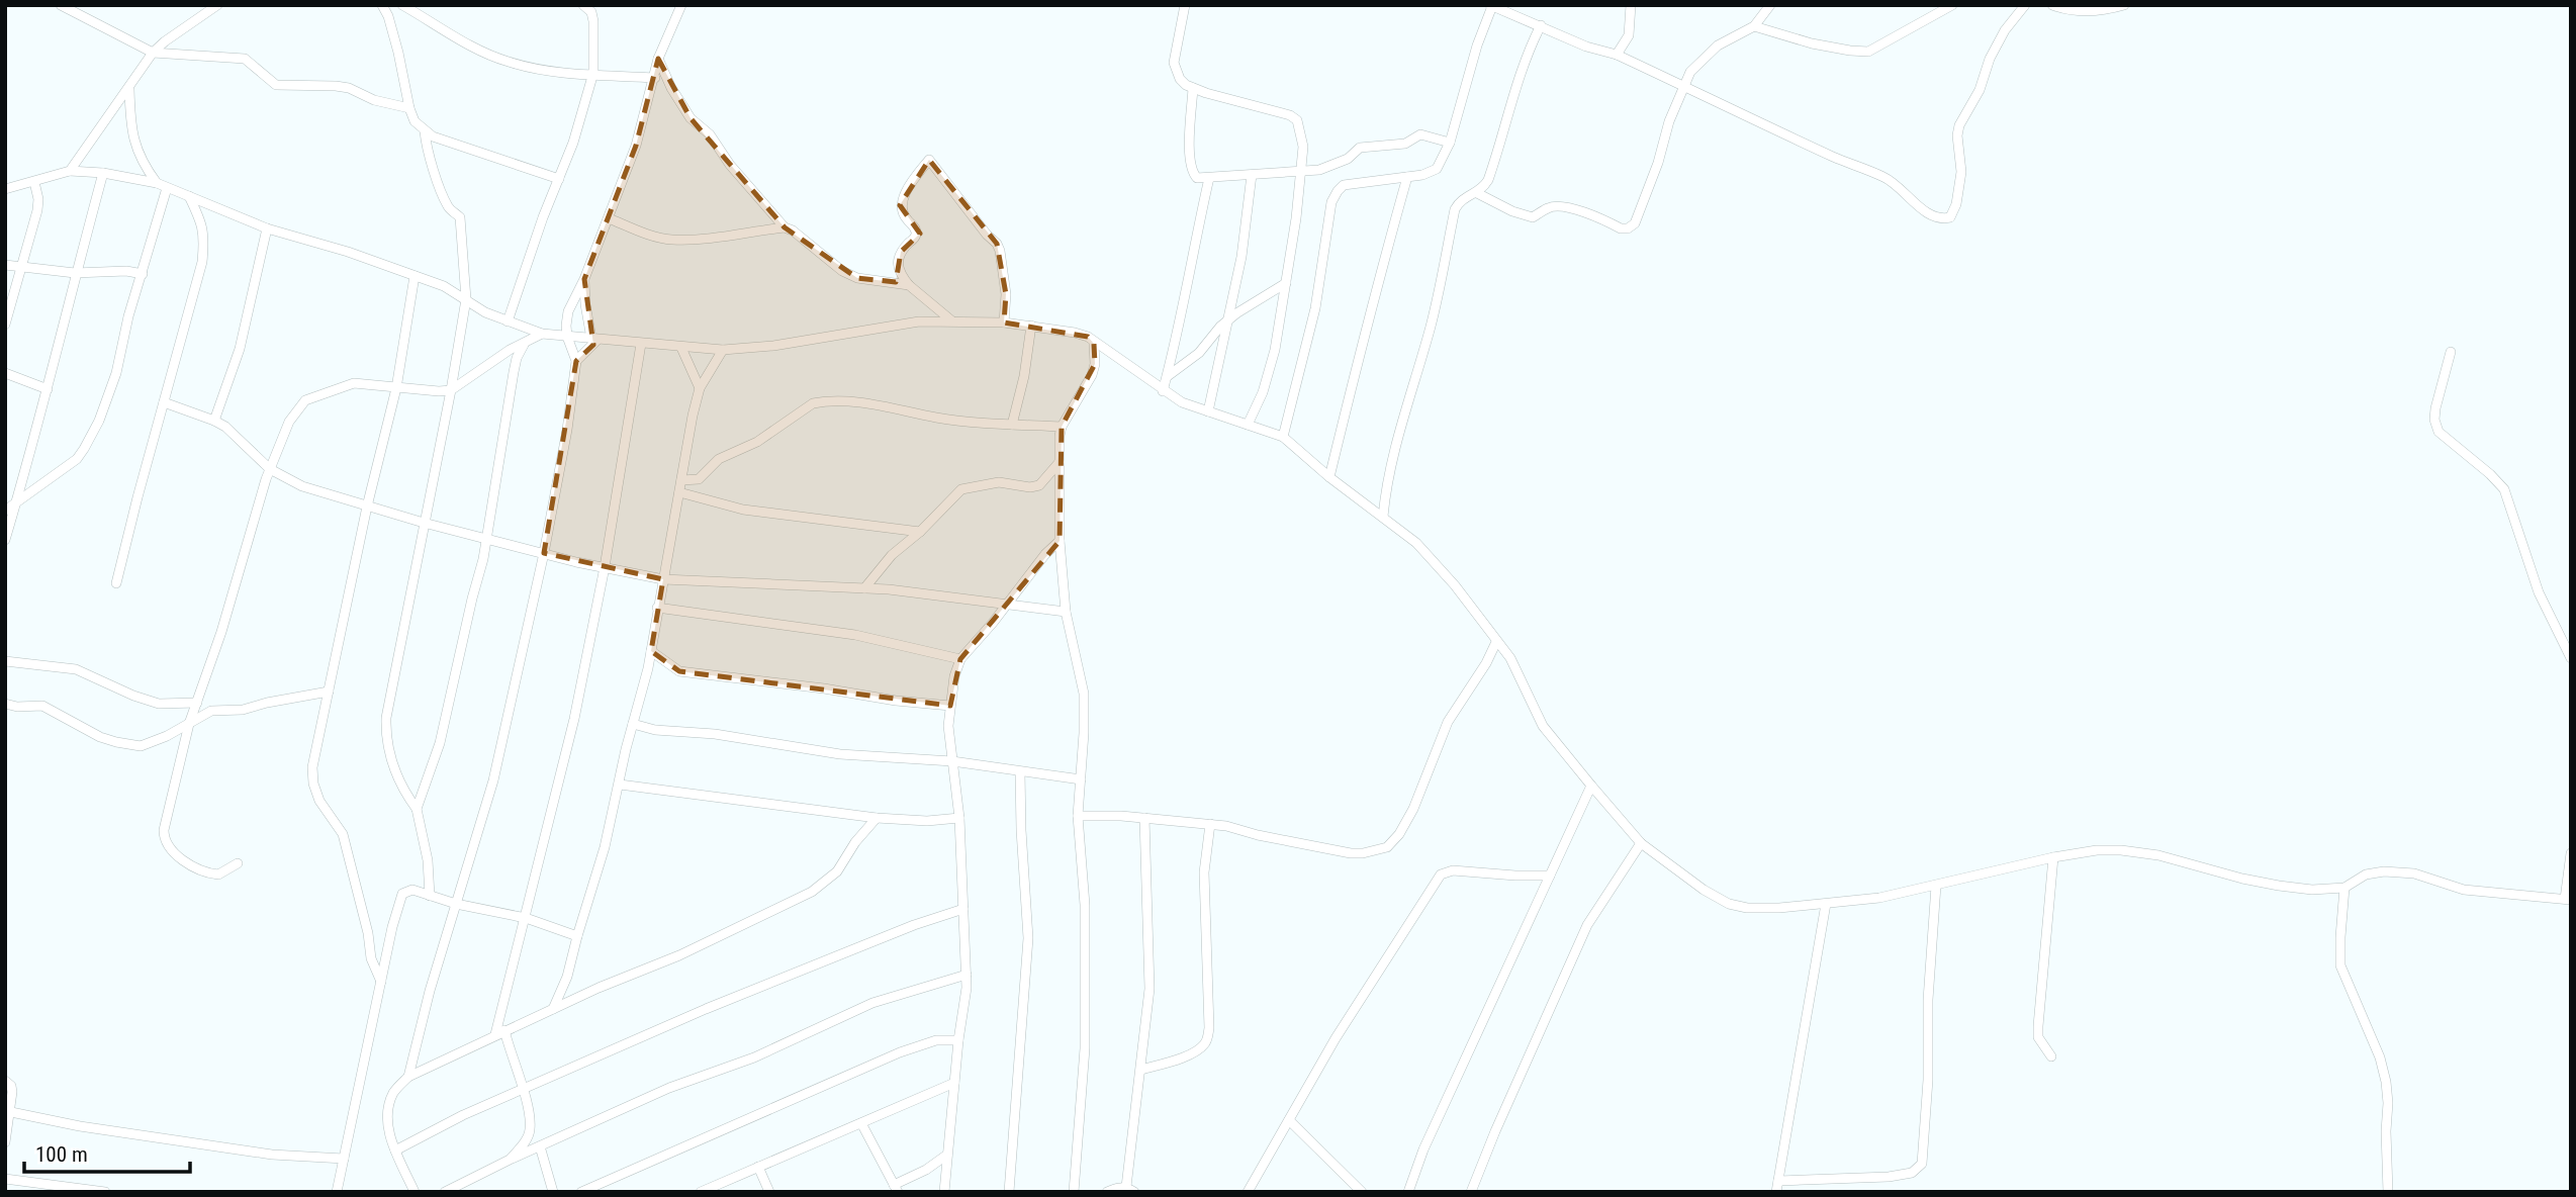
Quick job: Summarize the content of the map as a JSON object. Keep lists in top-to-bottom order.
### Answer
{
  "scale_bar": "100 m"
}
